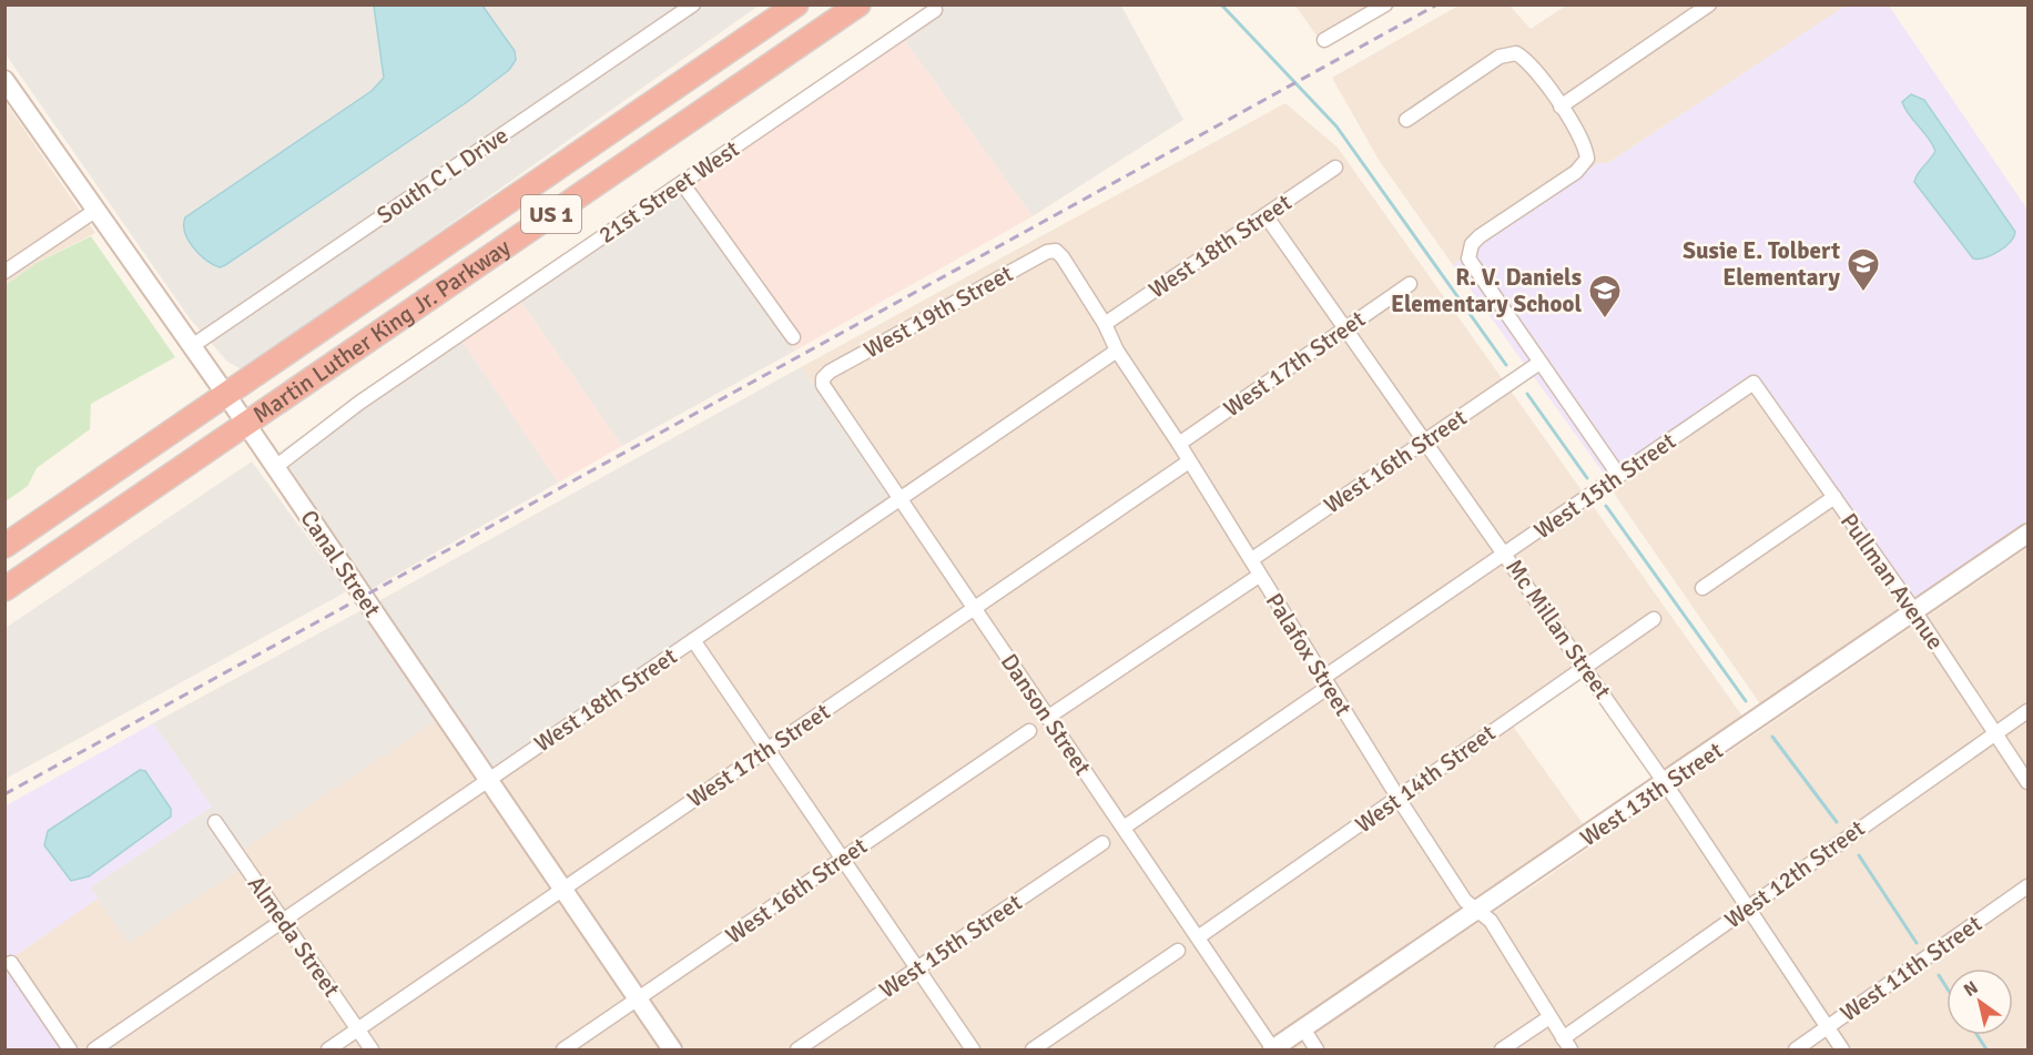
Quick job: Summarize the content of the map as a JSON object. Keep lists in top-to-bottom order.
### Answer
{
  "streets": {
    "highway": ["US 1", "Martin Luther King Jr. Parkway"],
    "street": [
      "South C L Drive",
      "21st Street West",
      "West 18th Street",
      "West 19th Street",
      "West 17th Street",
      "West 16th Street",
      "West 15th Street",
      "Canal Street",
      "Pullman Avenue",
      "Mc Millan Street",
      "Palafox Street",
      "Danson Street",
      "West 14th Street",
      "West 13th Street",
      "West 12th Street",
      "Almeda Street",
      "West 11th Street"
    ]
  },
  "crossings": [
    ["South C L Drive", "Canal Street"],
    ["21st Street West", "Canal Street"],
    ["West 18th Street", "Canal Street"],
    ["West 18th Street", "Mc Millan Street"],
    ["West 18th Street", "Palafox Street"],
    ["West 18th Street", "Danson Street"],
    ["West 18th Street", "Almeda Street"],
    ["West 19th Street", "Palafox Street"],
    ["West 19th Street", "Danson Street"],
    ["Martin Luther King Jr. Parkway", "Canal Street"],
    ["West 17th Street", "Canal Street"],
    ["West 17th Street", "Mc Millan Street"],
    ["West 17th Street", "Palafox Street"],
    ["West 17th Street", "Danson Street"],
    ["West 17th Street", "Almeda Street"],
    ["West 16th Street", "Canal Street"],
    ["West 16th Street", "Mc Millan Street"],
    ["West 16th Street", "Palafox Street"],
    ["West 15th Street", "Pullman Avenue"],
    ["West 15th Street", "Mc Millan Street"],
    ["West 15th Street", "Palafox Street"],
    ["West 15th Street", "Danson Street"],
    ["Pullman Avenue", "West 13th Street"],
    ["Pullman Avenue", "West 12th Street"],
    ["Mc Millan Street", "West 14th Street"],
    ["Mc Millan Street", "West 13th Street"],
    ["Mc Millan Street", "West 12th Street"],
    ["Mc Millan Street", "West 11th Street"],
    ["Palafox Street", "West 14th Street"],
    ["Palafox Street", "West 13th Street"],
    ["Palafox Street", "West 12th Street"],
    ["Danson Street", "West 14th Street"],
    ["Danson Street", "West 13th Street"]
  ],
  "places": {
    "school or university": ["Susie E. Tolbert Elementary", "R. V. Daniels Elementary School"]
  },
  "north": "top left"
}
